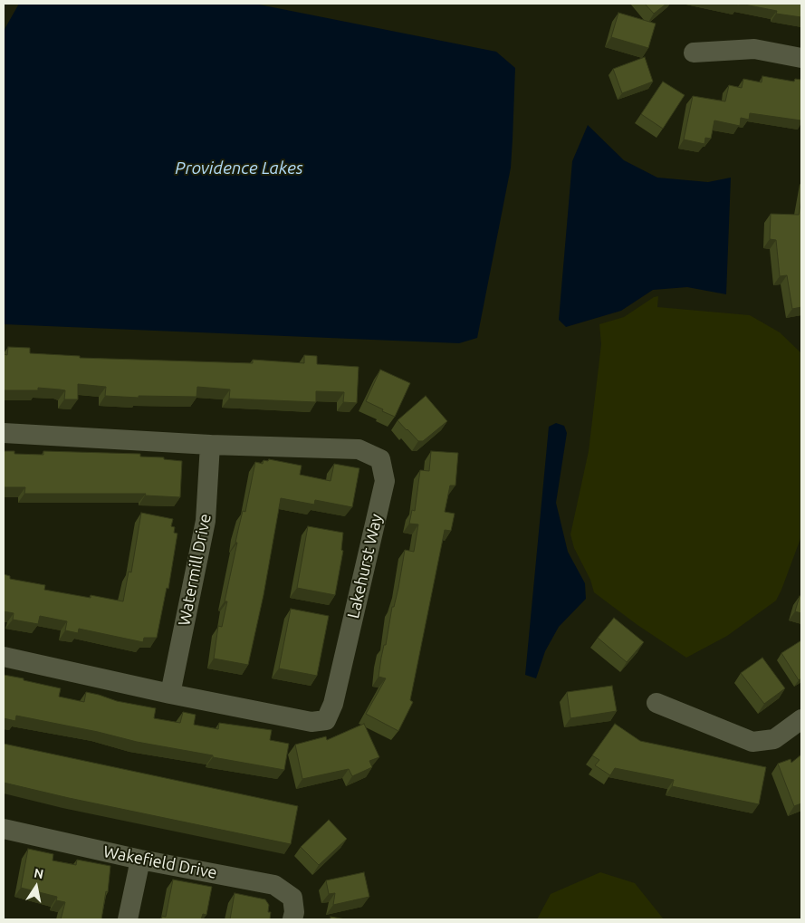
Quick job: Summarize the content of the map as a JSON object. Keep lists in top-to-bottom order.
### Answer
{
  "streets": {
    "street": ["Lakehurst Way", "Watermill Drive", "Wakefield Drive"]
  },
  "crossings": [
    ["Lakehurst Way", "Watermill Drive"]
  ],
  "water": ["Providence Lakes"],
  "north": "top"
}
